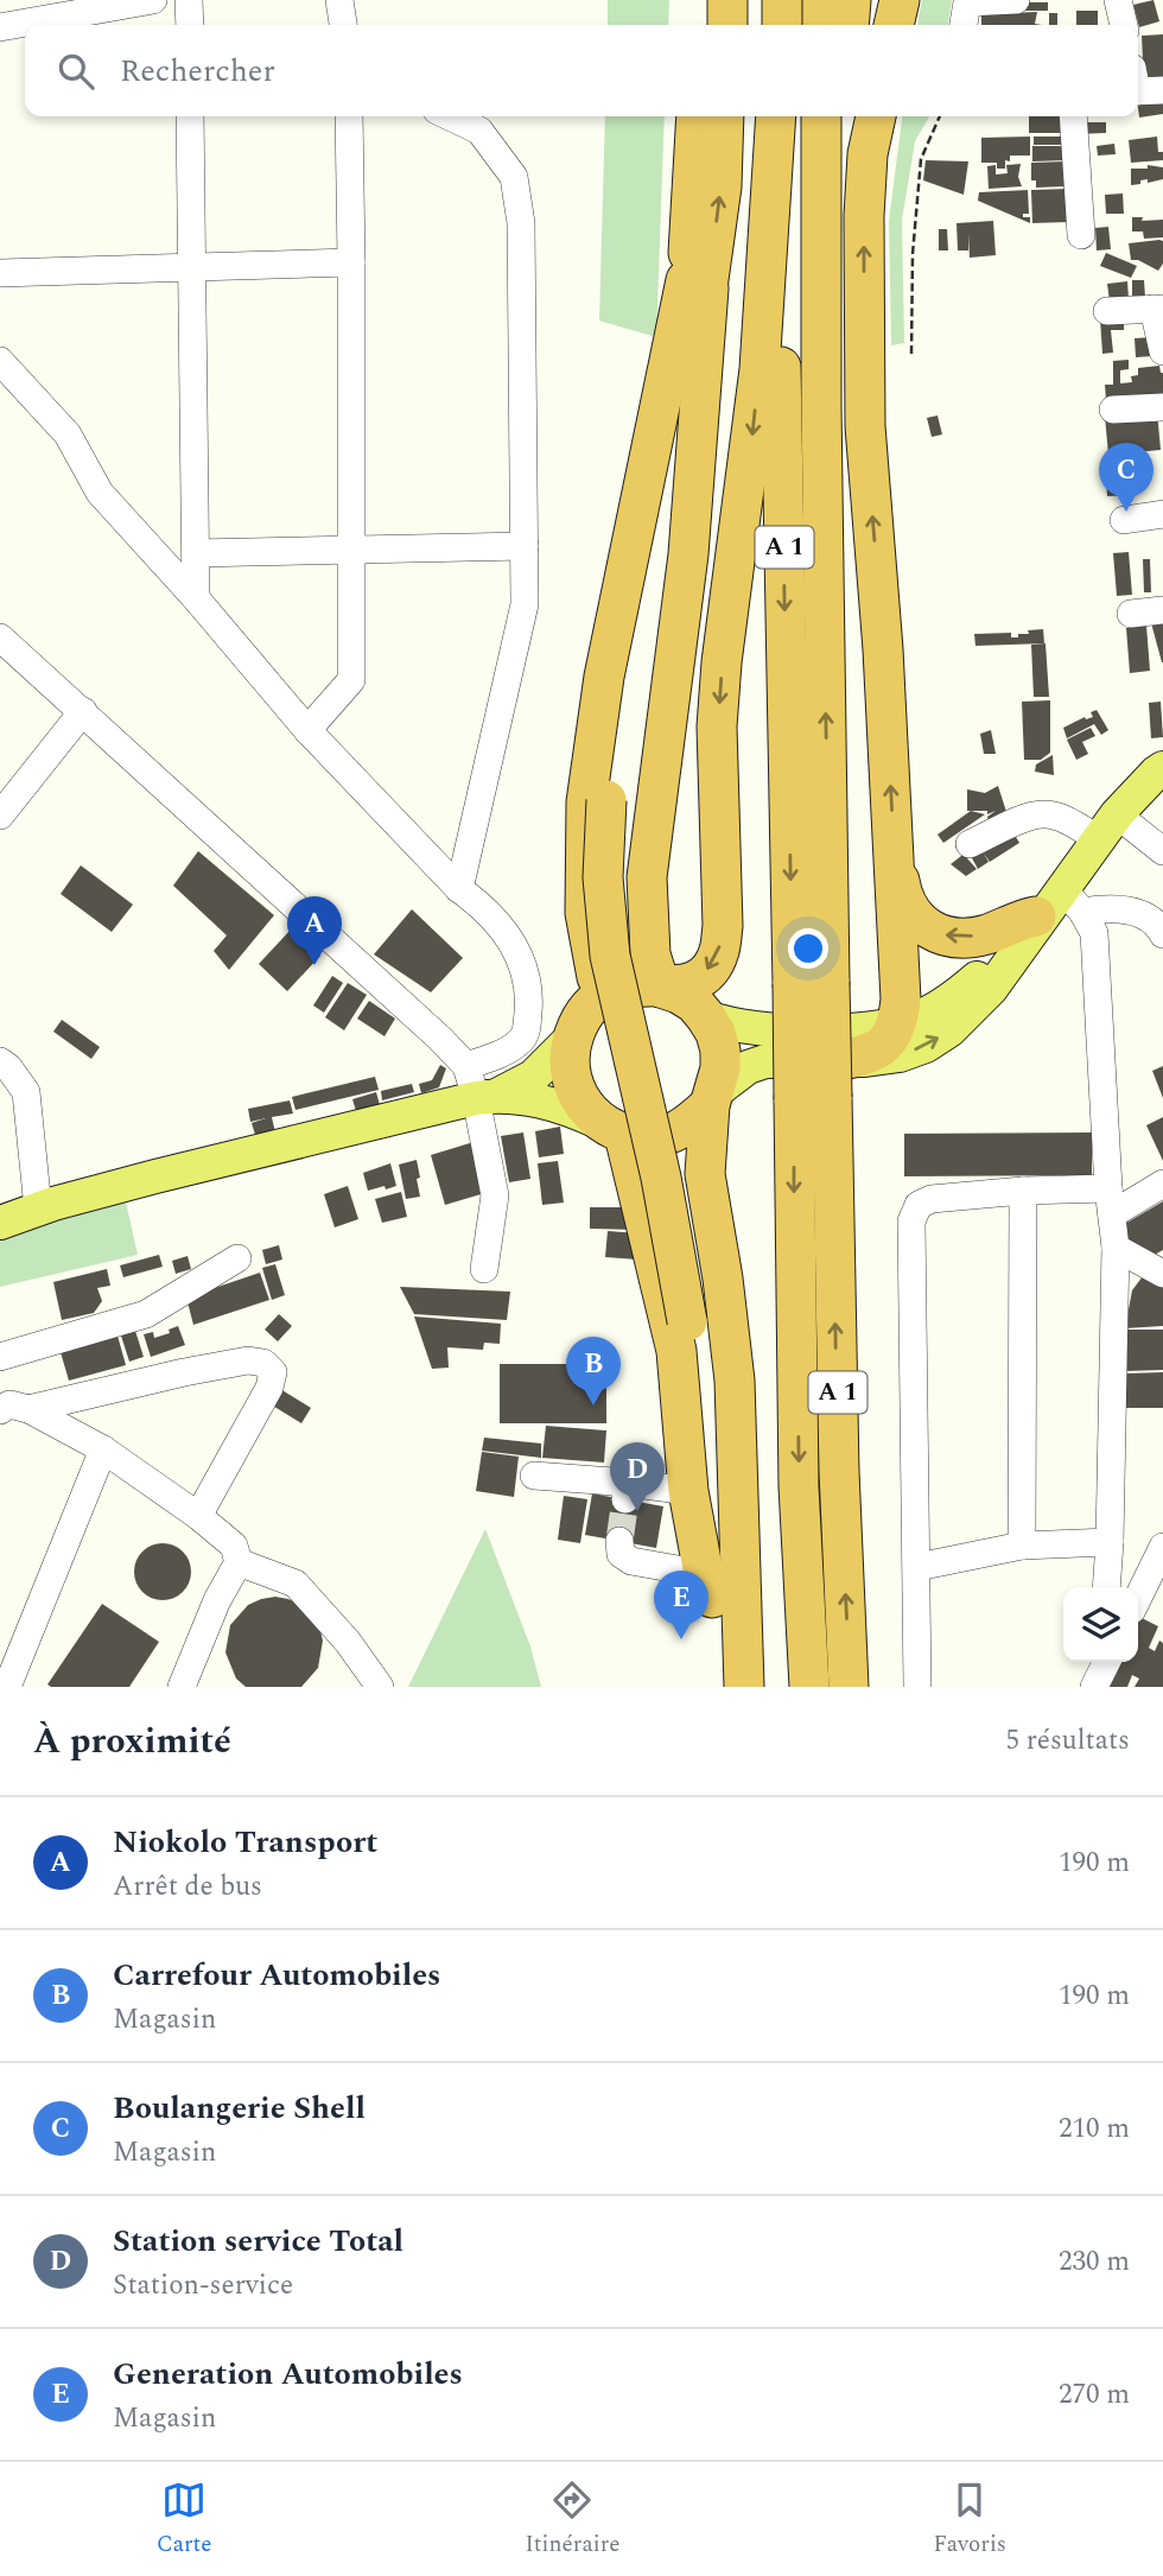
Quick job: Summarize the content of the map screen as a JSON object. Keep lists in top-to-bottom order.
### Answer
{
  "streets": {
    "highway": ["A 1"]
  },
  "page": {
    "search": "Rechercher",
    "pins": [
      "C",
      "A",
      "B",
      "D",
      "E"
    ],
    "heading": ["À proximité", "5 résultats"],
    "list": [
      {
        "mark": "A",
        "name": "Niokolo Transport",
        "note": "Arrêt de bus",
        "value": "190 m"
      },
      {
        "mark": "B",
        "name": "Carrefour Automobiles",
        "note": "Magasin",
        "value": "190 m"
      },
      {
        "mark": "C",
        "name": "Boulangerie Shell",
        "note": "Magasin",
        "value": "210 m"
      },
      {
        "mark": "D",
        "name": "Station service Total",
        "note": "Station-service",
        "value": "230 m"
      },
      {
        "mark": "E",
        "name": "Generation Automobiles",
        "note": "Magasin",
        "value": "270 m"
      }
    ],
    "nav": ["Carte", "Itinéraire", "Favoris"]
  }
}
